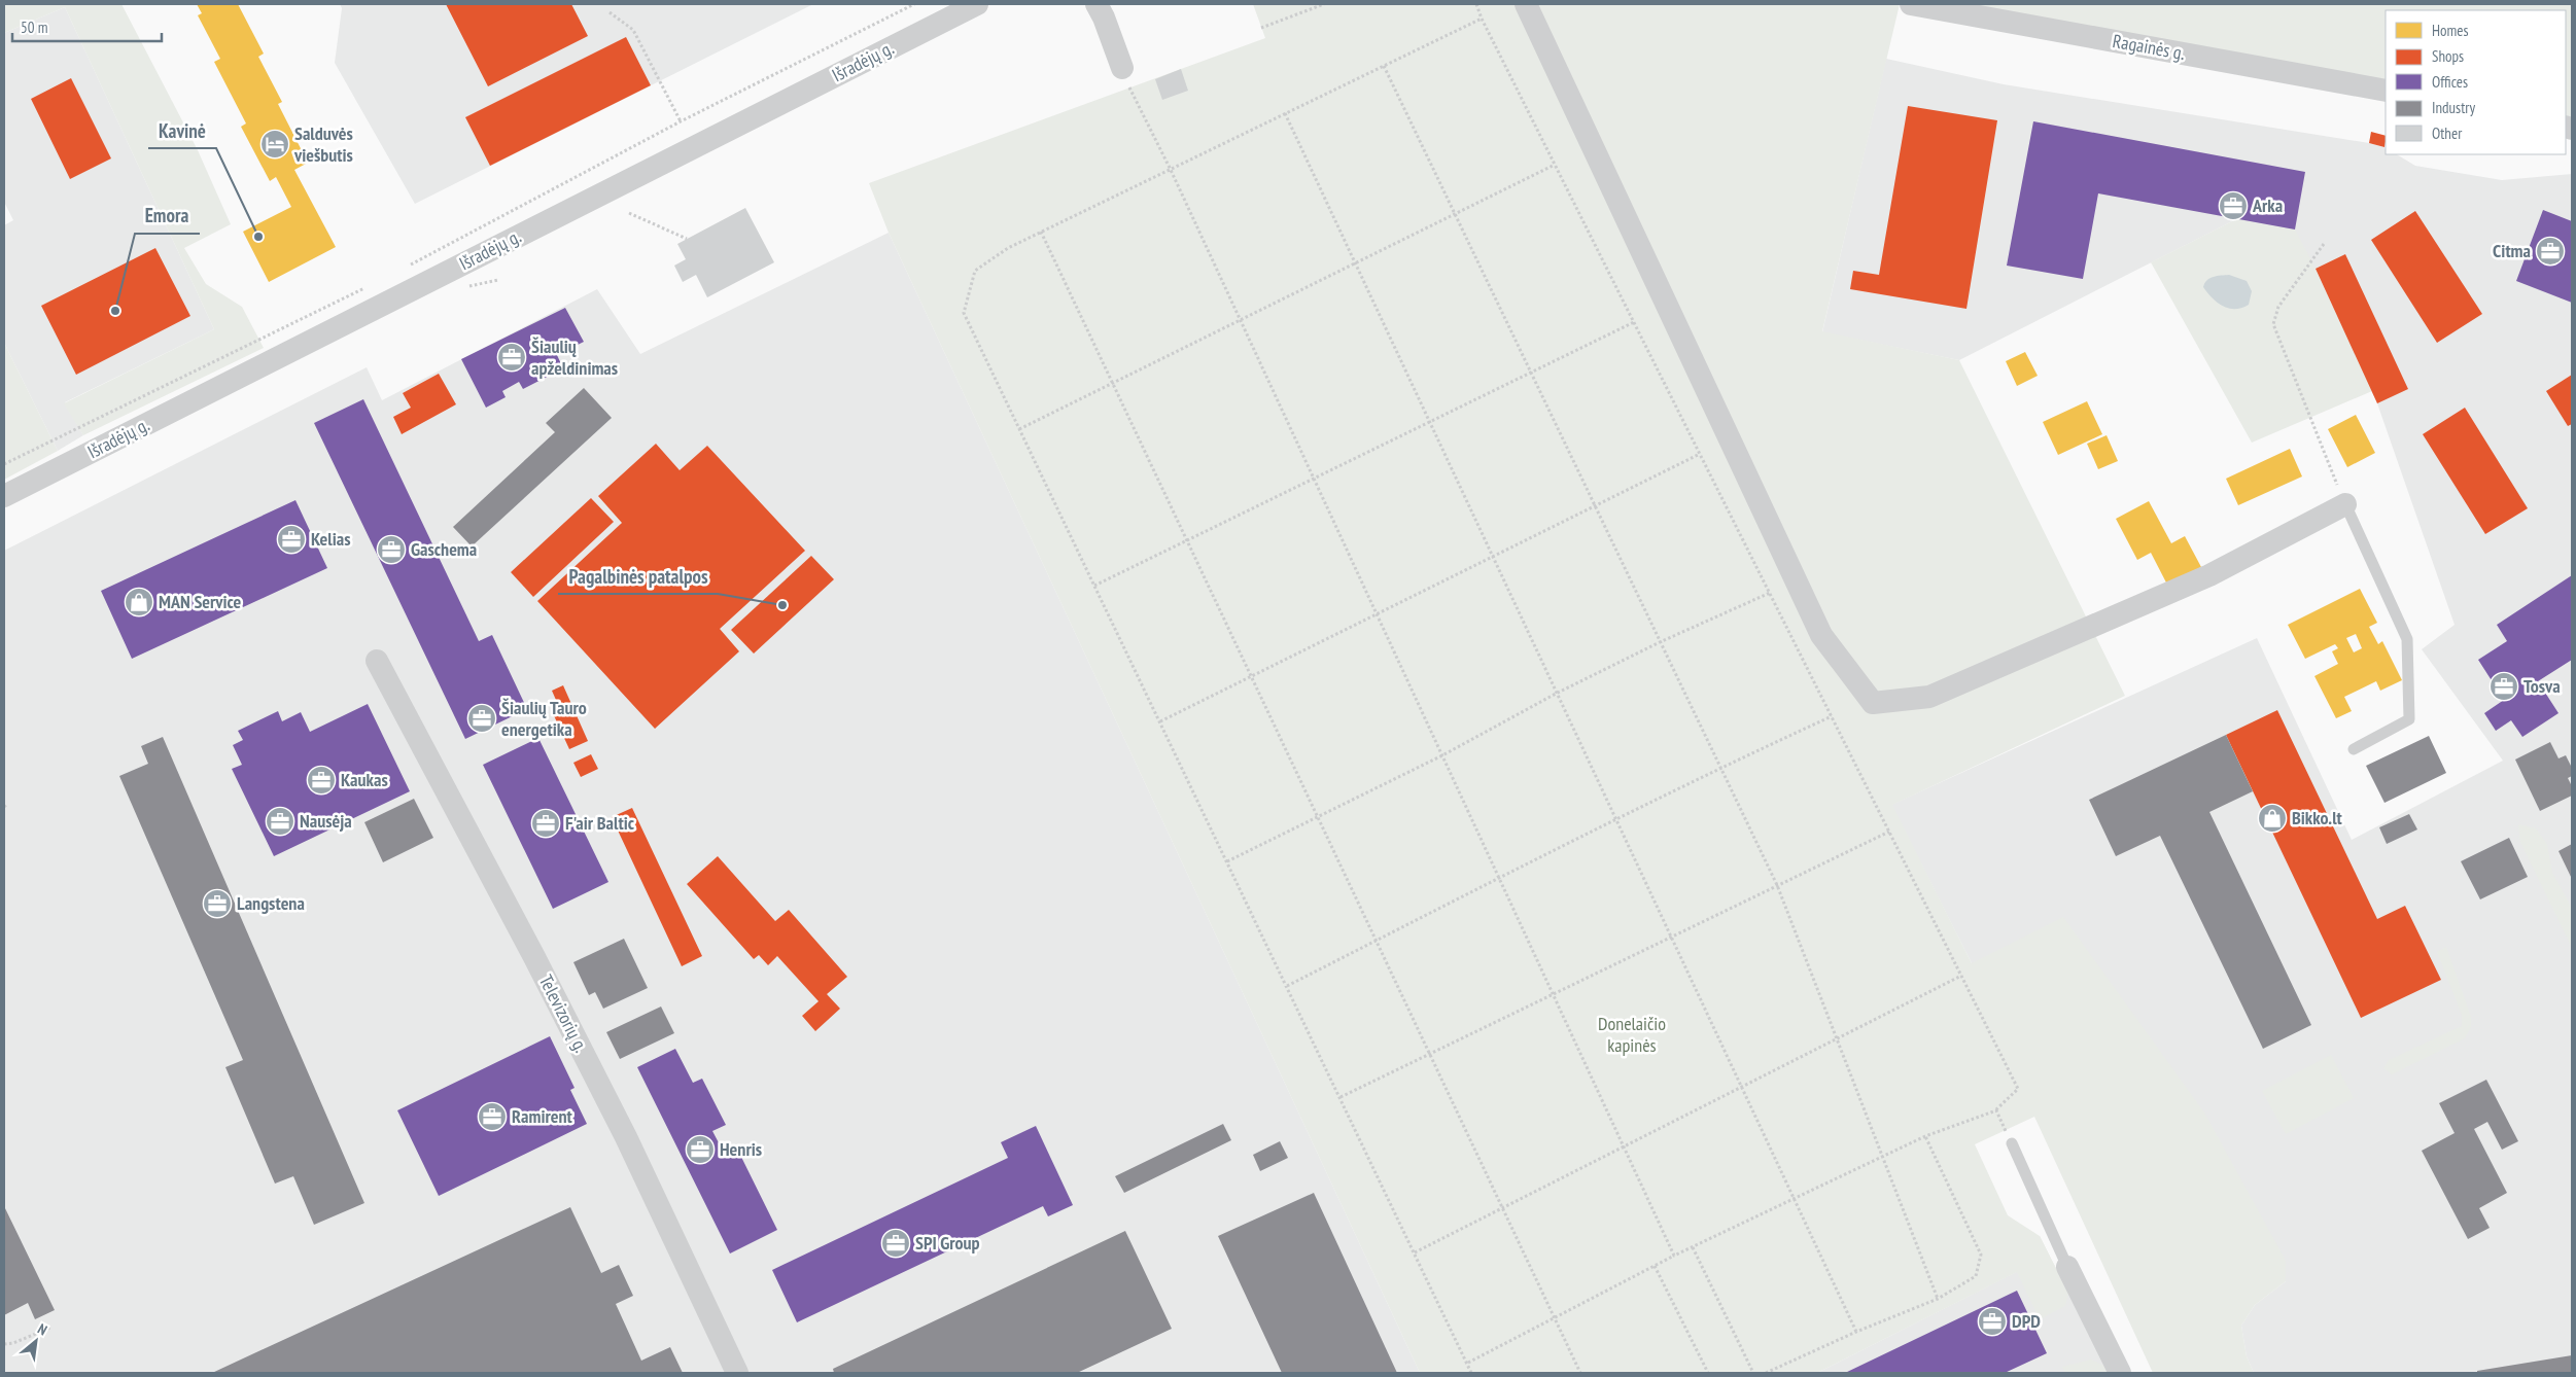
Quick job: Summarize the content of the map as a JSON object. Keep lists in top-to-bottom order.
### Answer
{
  "streets": {
    "street": ["Ragainės g.", "Išradėjų g.", "Televizorių g."]
  },
  "parks": ["Donelaičio kapinės"],
  "places": {
    "hotel": ["Salduvės viešbutis"],
    "office": [
      "Arka",
      "Citma",
      "Šiaulių apželdinimas",
      "Kelias",
      "Gaschema",
      "Tosva",
      "Šiaulių Tauro energetika",
      "Kaukas",
      "Nausėja",
      "F'air Baltic",
      "Langstena",
      "Ramirent",
      "Henris",
      "SPI Group",
      "DPD"
    ],
    "other": ["Kavinė", "Emora", "Pagalbinės patalpos"],
    "shop": ["MAN Service", "Bikko.lt"]
  },
  "legend": [
    "Homes",
    "Shops",
    "Offices",
    "Industry",
    "Other"
  ],
  "scale_bar": "50 m",
  "north": "top right"
}
